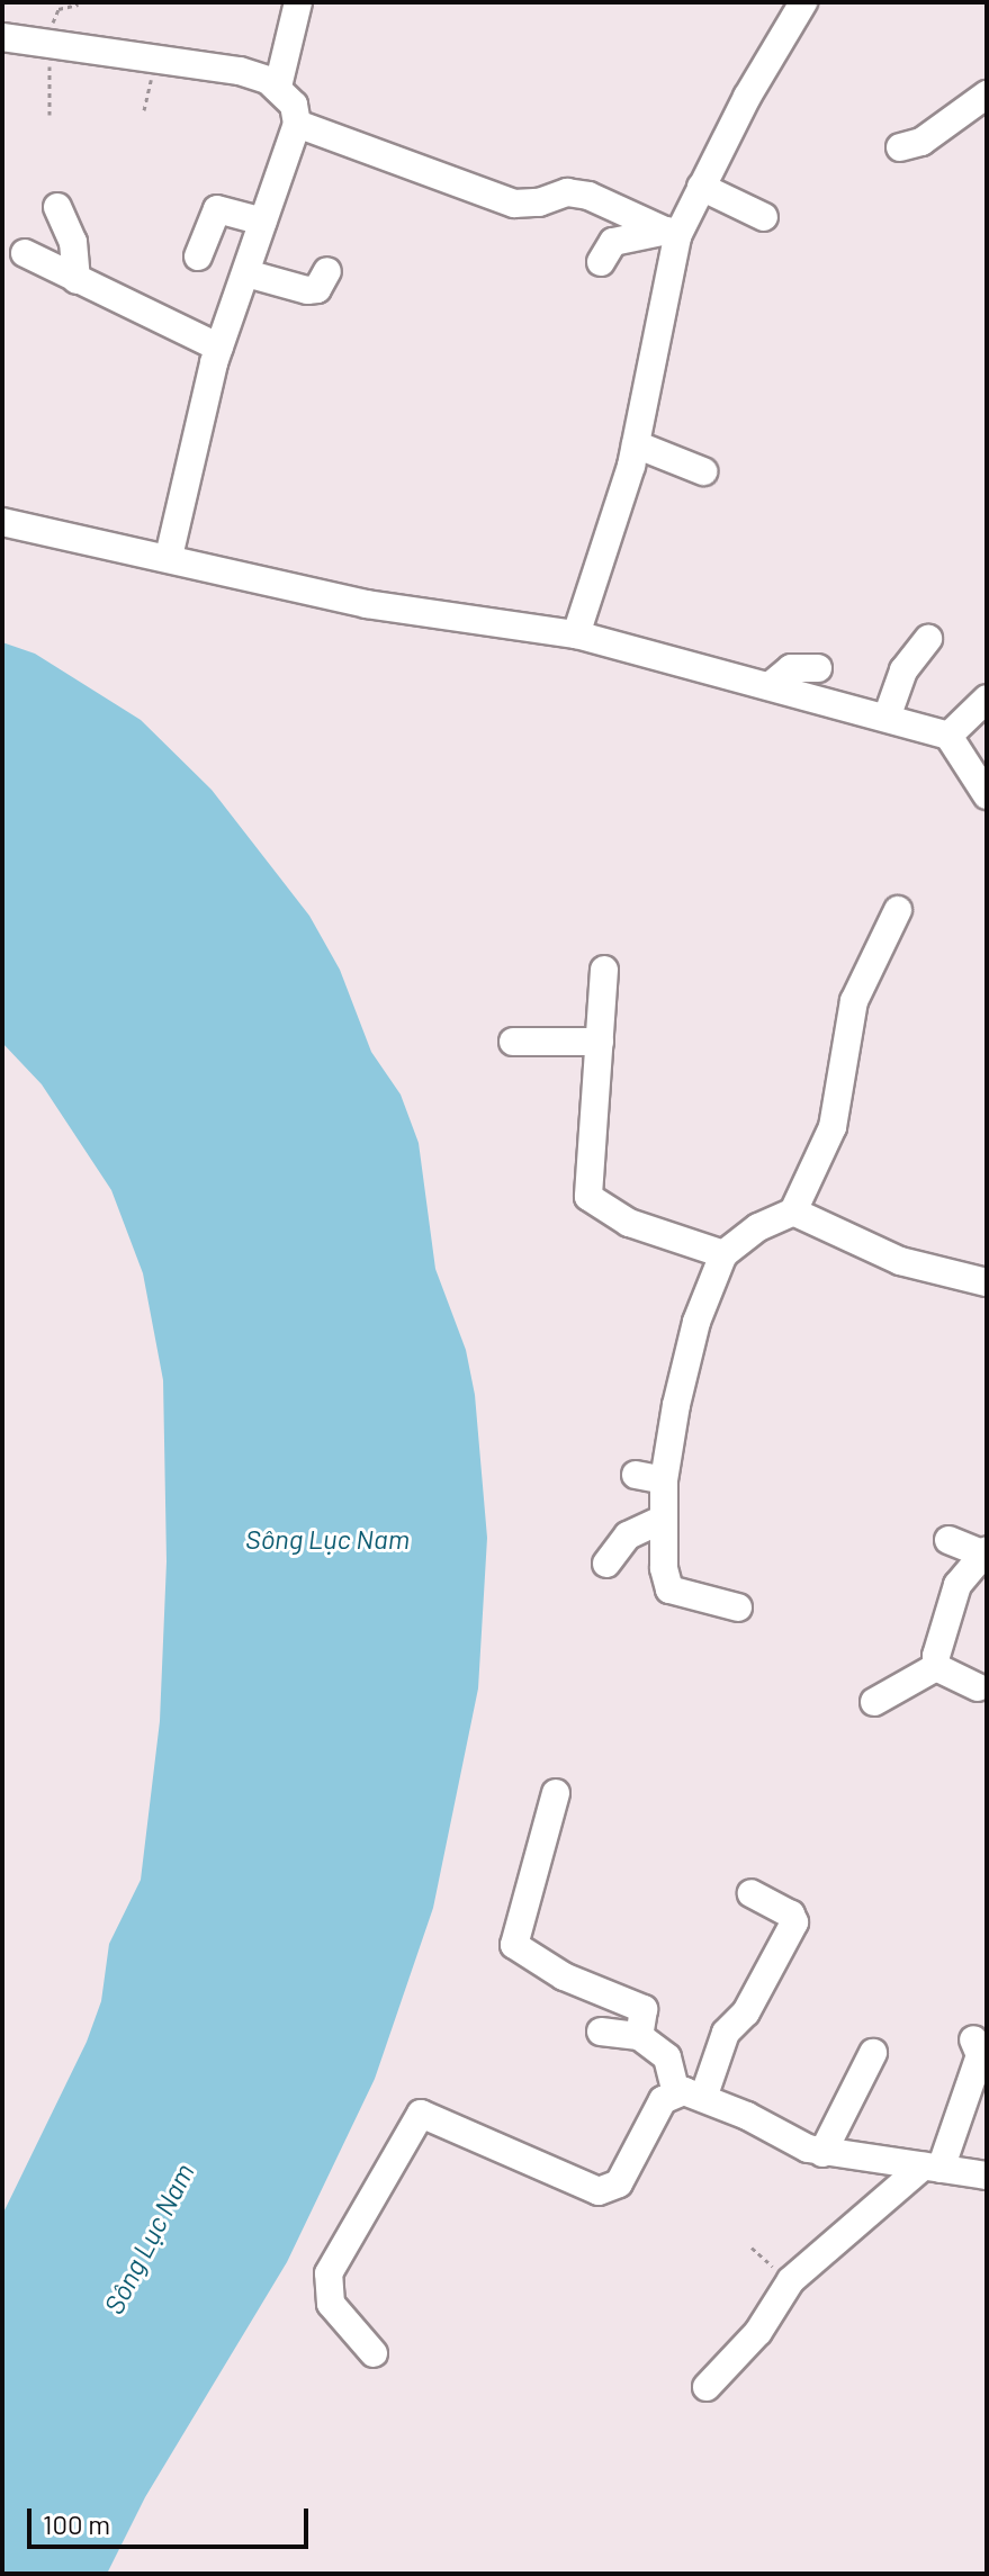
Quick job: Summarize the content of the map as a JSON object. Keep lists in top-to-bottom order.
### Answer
{
  "water": ["Sông Lục Nam"],
  "scale_bar": "100 m"
}
